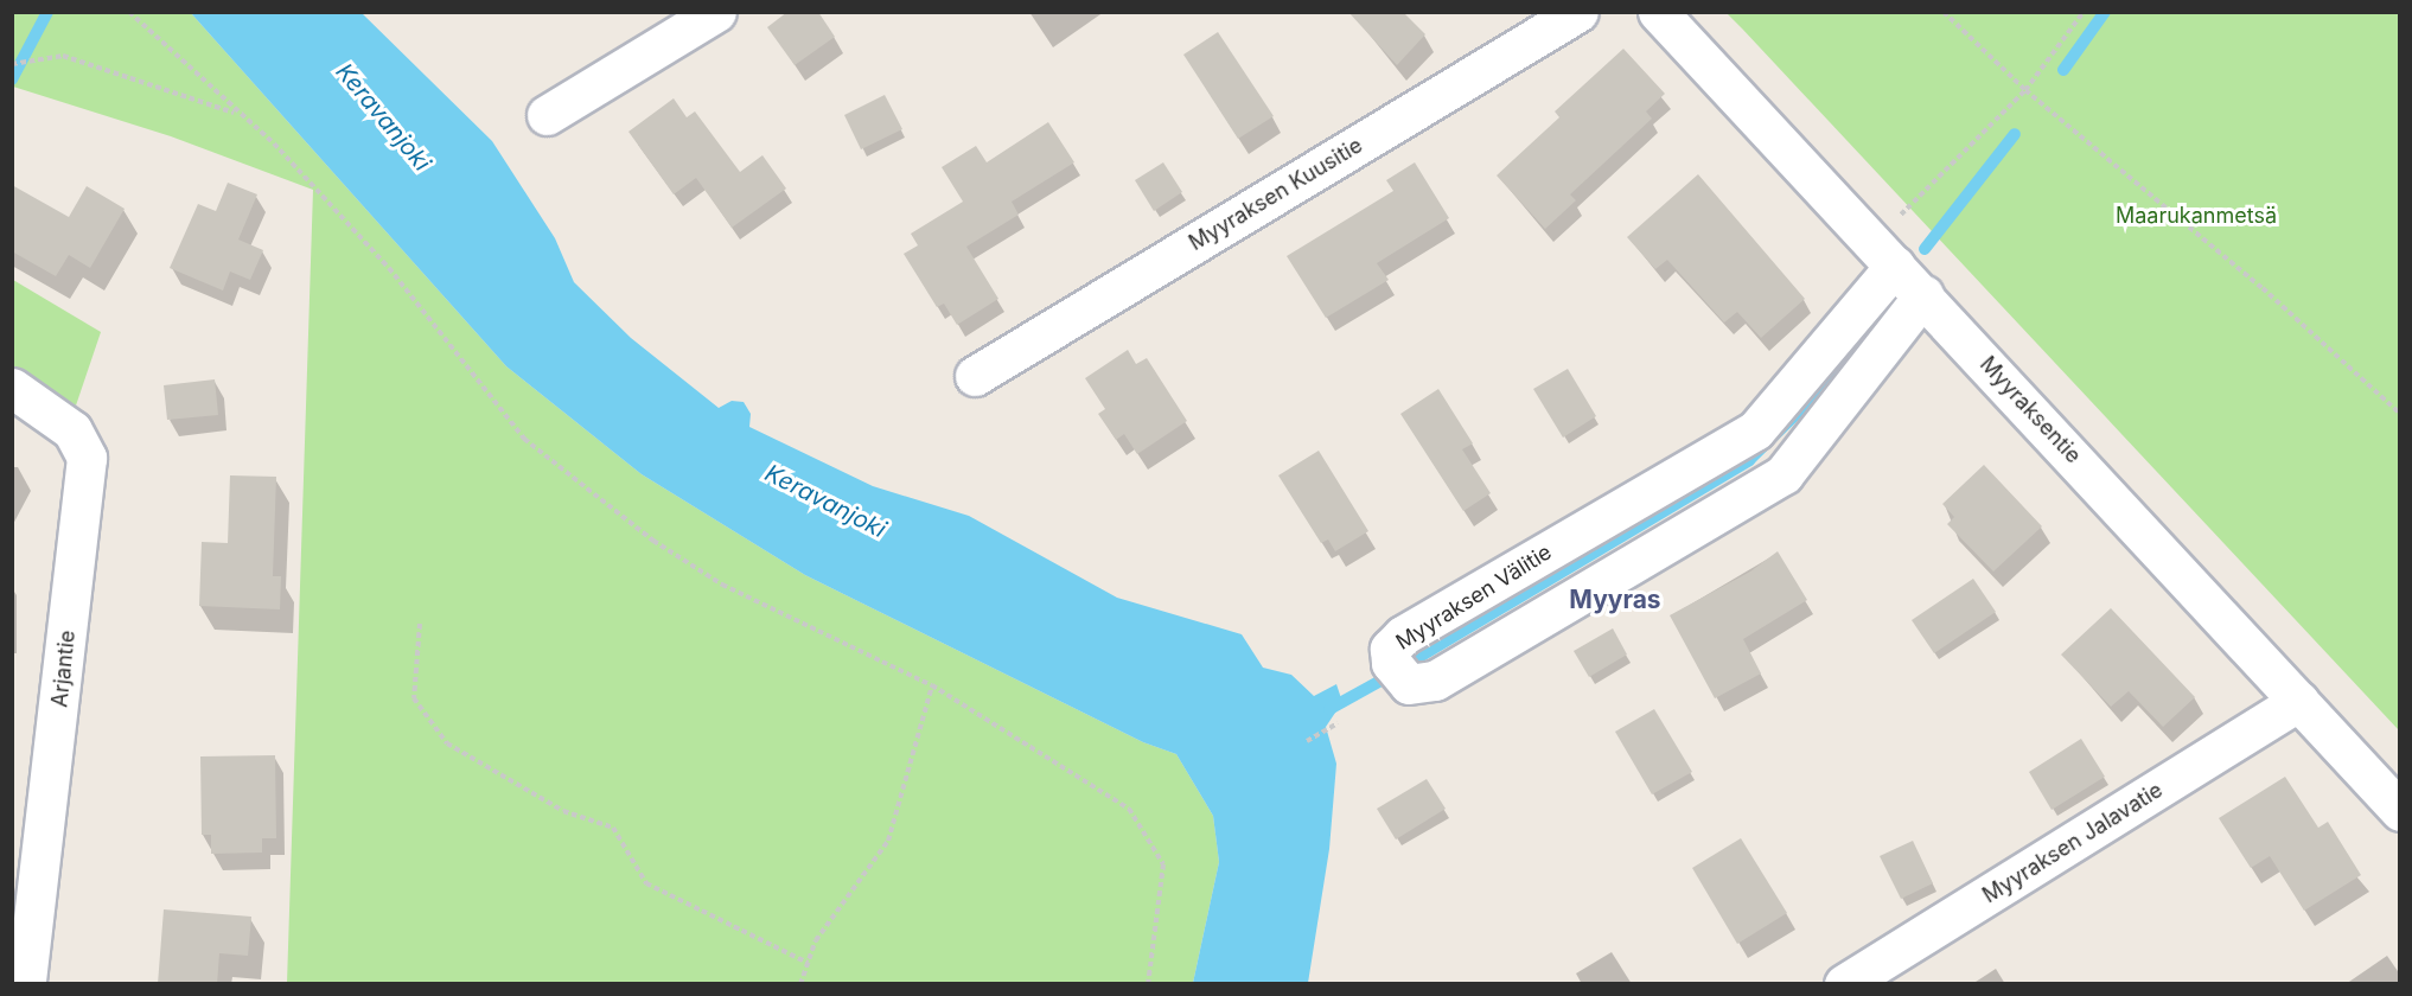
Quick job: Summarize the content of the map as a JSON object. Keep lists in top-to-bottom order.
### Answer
{
  "streets": {
    "street": [
      "Myyraksen Kuusitie",
      "Myyraksentie",
      "Myyraksen Välitie",
      "Arjantie",
      "Myyraksen Jalavatie"
    ]
  },
  "crossings": [
    ["Myyraksentie", "Myyraksen Välitie"],
    ["Myyraksentie", "Myyraksen Jalavatie"]
  ],
  "districts": ["Myyras"],
  "water": ["Keravanjoki"],
  "parks": ["Maarukanmetsä"]
}
